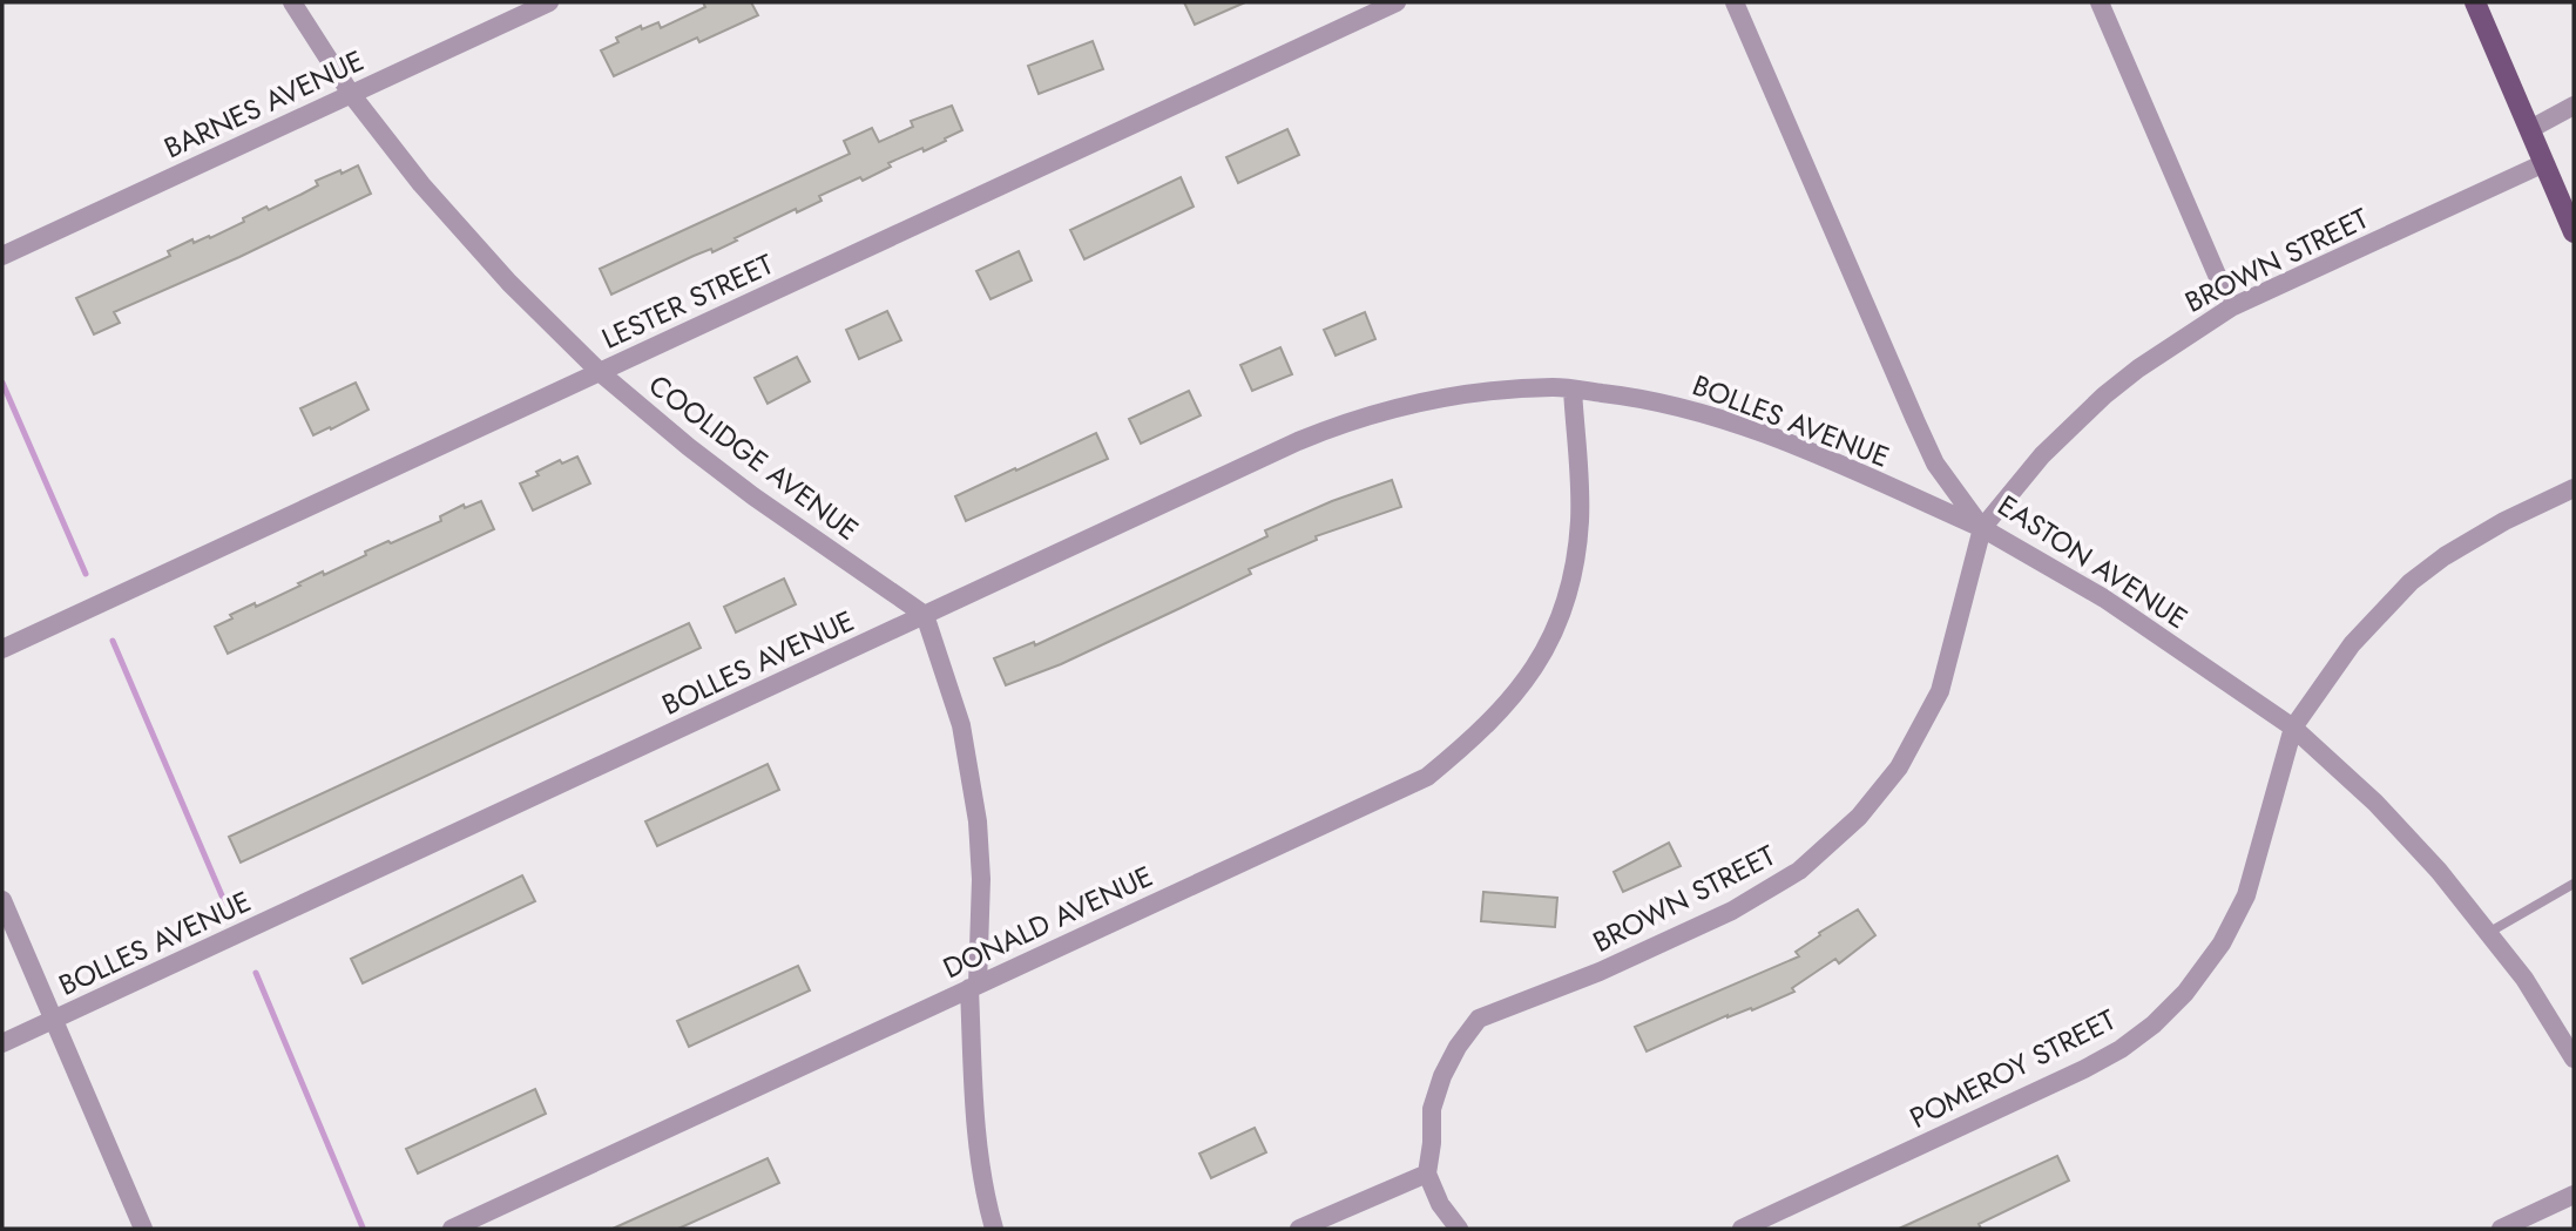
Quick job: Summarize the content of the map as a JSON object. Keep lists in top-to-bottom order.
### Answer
{
  "streets": {
    "street": [
      "BARNES AVENUE",
      "BROWN STREET",
      "LESTER STREET",
      "BOLLES AVENUE",
      "COOLIDGE AVENUE",
      "EASTON AVENUE",
      "DONALD AVENUE",
      "POMEROY STREET"
    ]
  },
  "crossings": [
    ["BARNES AVENUE", "COOLIDGE AVENUE"],
    ["BROWN STREET", "BOLLES AVENUE"],
    ["BROWN STREET", "EASTON AVENUE"],
    ["LESTER STREET", "COOLIDGE AVENUE"],
    ["BOLLES AVENUE", "COOLIDGE AVENUE"],
    ["BOLLES AVENUE", "EASTON AVENUE"],
    ["BOLLES AVENUE", "DONALD AVENUE"],
    ["EASTON AVENUE", "POMEROY STREET"]
  ]
}
